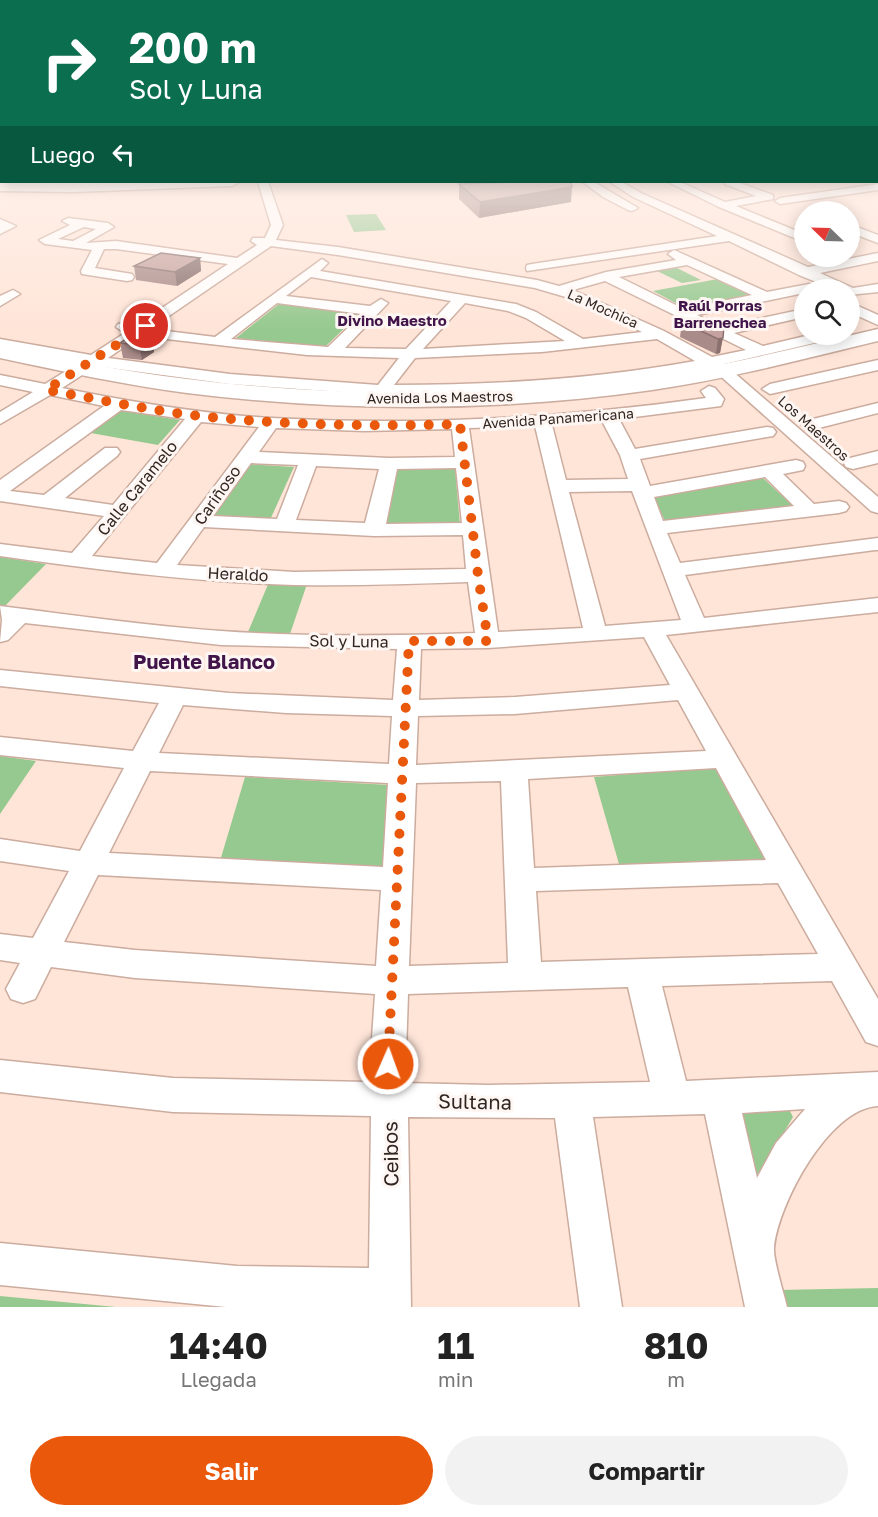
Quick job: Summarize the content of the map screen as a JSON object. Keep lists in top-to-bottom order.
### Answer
{
  "streets": {
    "highway": ["Avenida Los Maestros"],
    "street": [
      "La Mochica",
      "Avenida Panamericana",
      "Los Maestros",
      "Calle Caramelo",
      "Cariñoso",
      "Heraldo",
      "Sol y Luna",
      "Sultana",
      "Ceibos"
    ]
  },
  "crossings": [
    ["La Mochica", "Avenida Los Maestros"],
    ["La Mochica", "Los Maestros"],
    ["Avenida Los Maestros", "Avenida Panamericana"],
    ["Avenida Los Maestros", "Los Maestros"],
    ["Avenida Panamericana", "Calle Caramelo"],
    ["Avenida Panamericana", "Cariñoso"],
    ["Calle Caramelo", "Heraldo"],
    ["Cariñoso", "Heraldo"],
    ["Sol y Luna", "Ceibos"],
    ["Sultana", "Ceibos"]
  ],
  "districts": ["Raúl Porras Barrenechea", "Divino Maestro", "Puente Blanco"],
  "north": "top left",
  "page": {
    "turn": ["200 m", "Sol y Luna"],
    "then": "Luego",
    "eta": [
      "14:40",
      "Llegada",
      "11",
      "min",
      "810",
      "m"
    ],
    "buttons": ["Salir", "Compartir"]
  }
}
